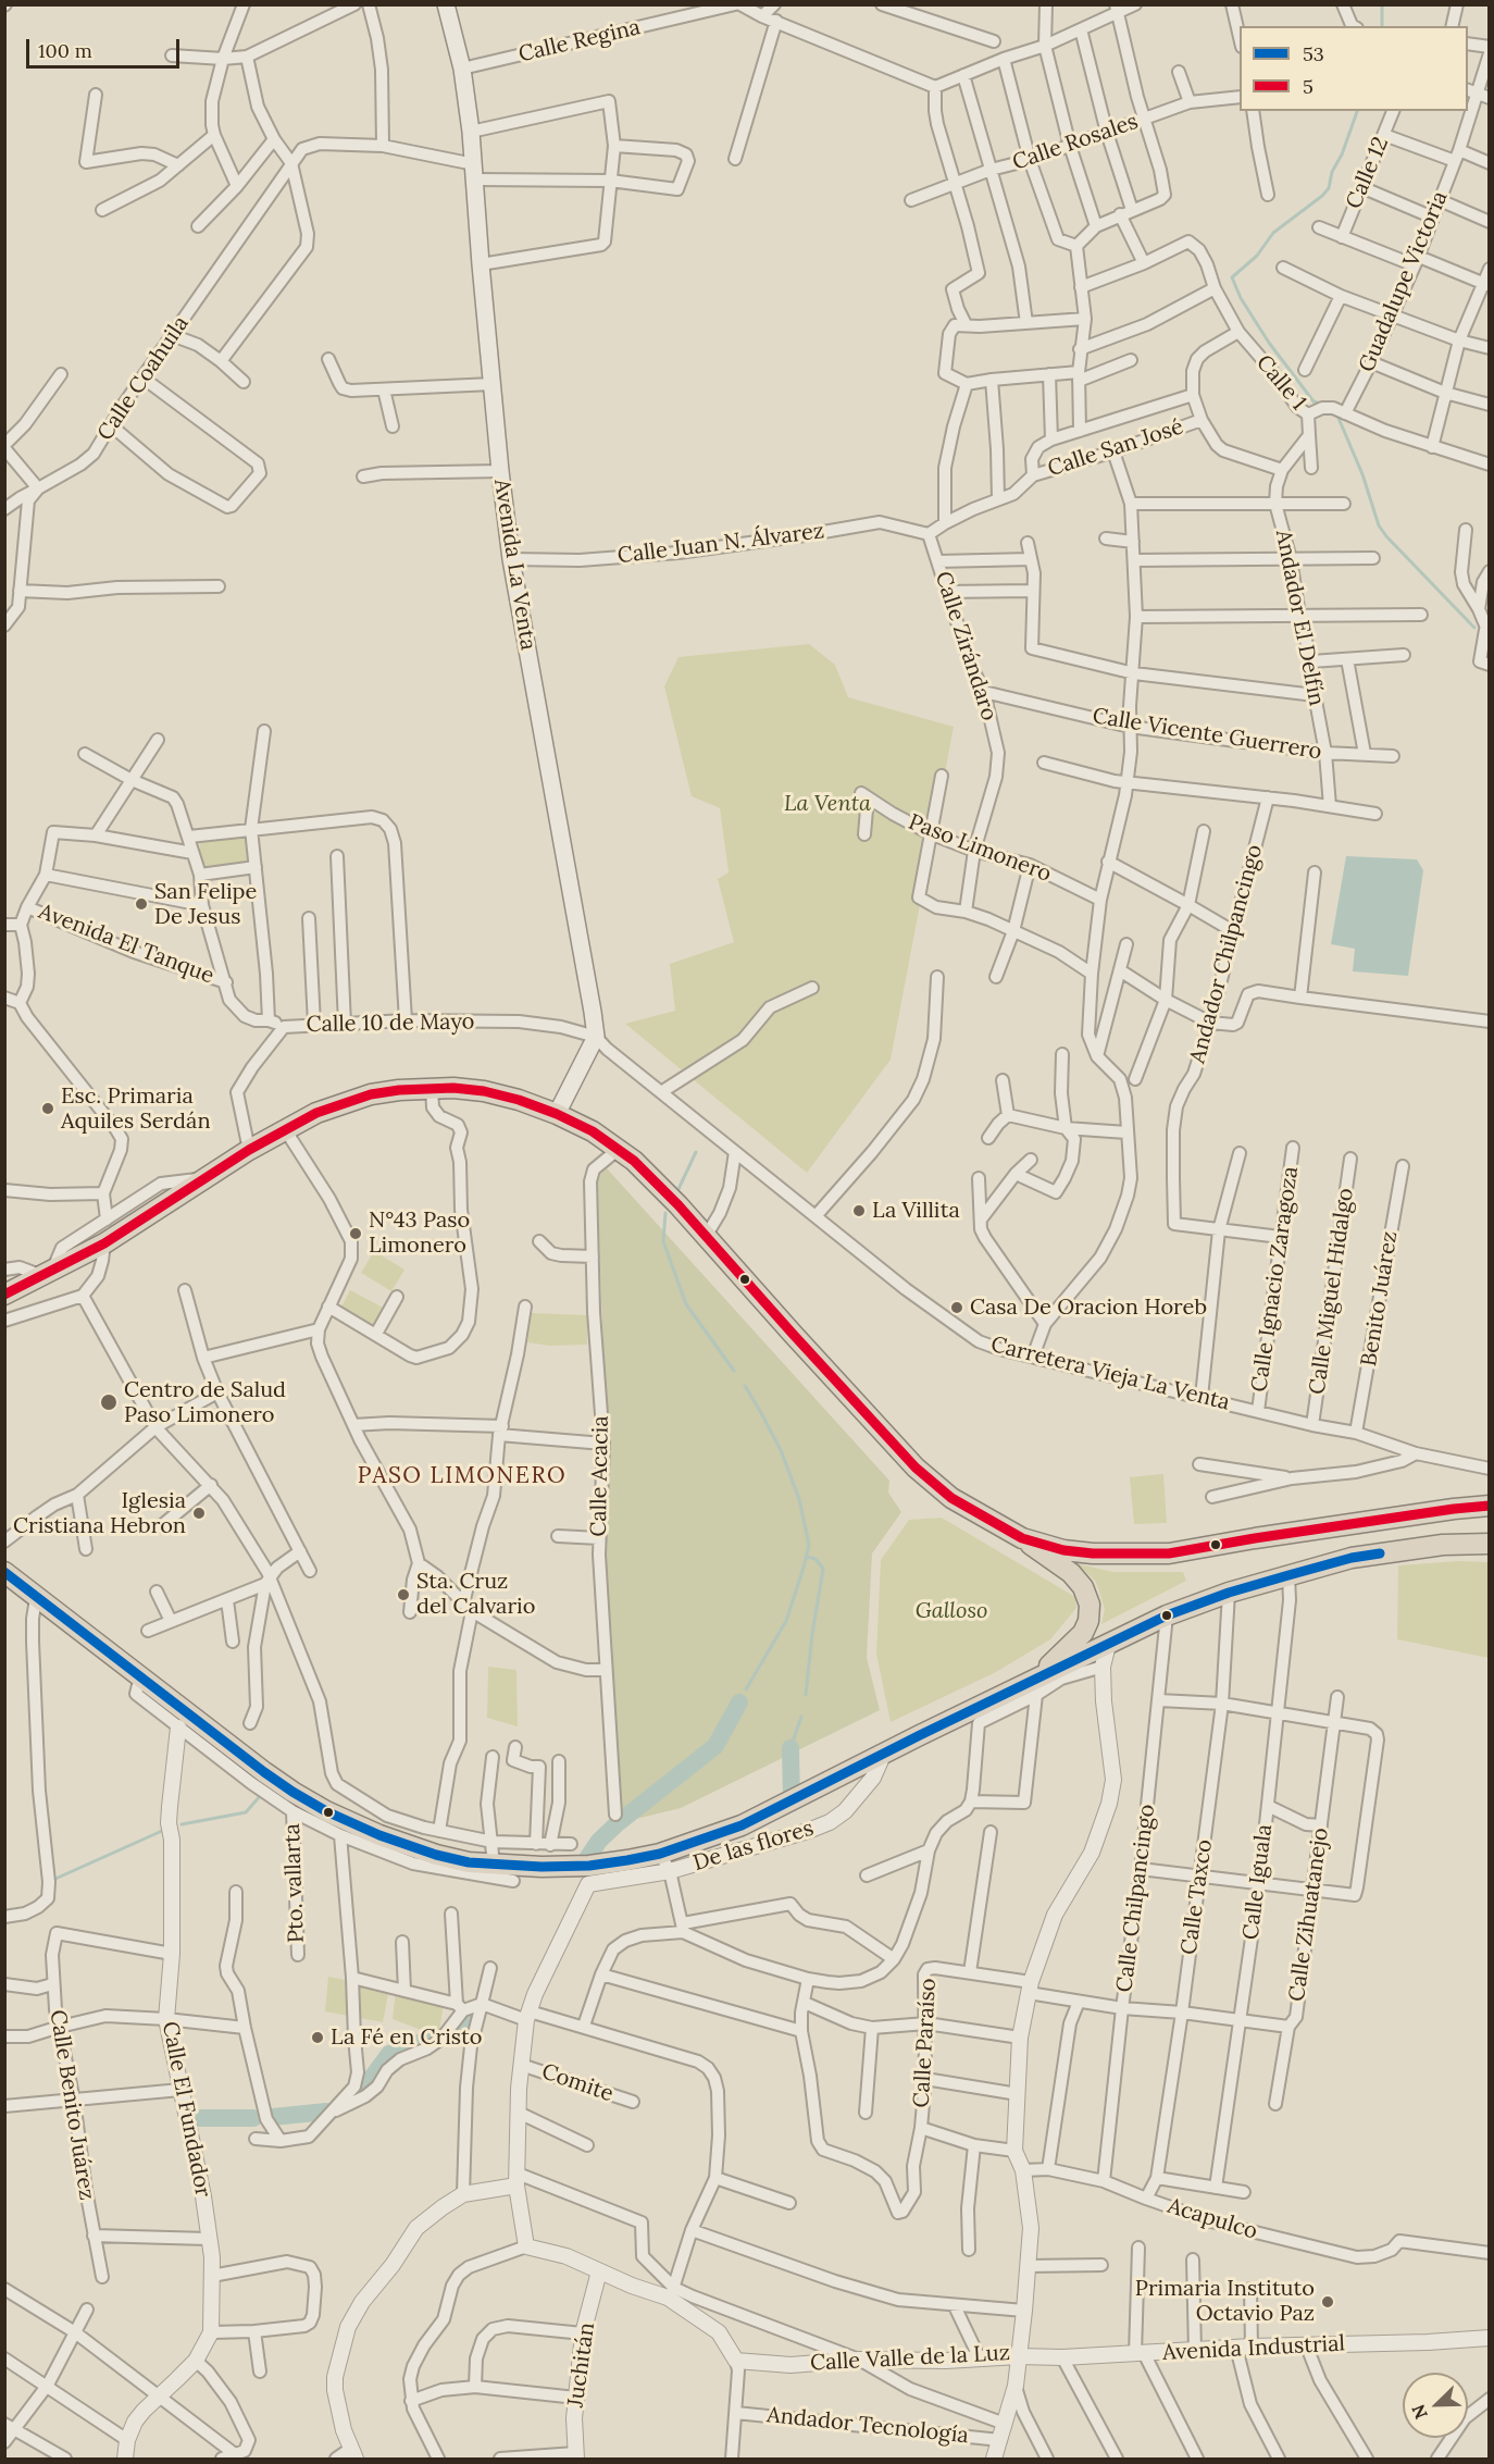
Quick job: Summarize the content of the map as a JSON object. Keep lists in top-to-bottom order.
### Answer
{
  "streets": {
    "main road": ["Avenida La Venta"],
    "street": [
      "Calle Regina",
      "Calle Rosales",
      "Calle 12",
      "Guadalupe Victoria",
      "Calle Coahuila",
      "Calle 1",
      "Calle San José",
      "Calle Juan N. Álvarez",
      "Andador El Delfín",
      "Calle Zirándaro",
      "Calle Vicente Guerrero",
      "Paso Limonero",
      "Avenida El Tanque",
      "Andador Chilpancingo",
      "Calle 10 de Mayo",
      "Calle Ignacio Zaragoza",
      "Calle Miguel Hidalgo",
      "Benito Juárez",
      "Carretera Vieja La Venta",
      "Calle Acacia",
      "De las flores",
      "Calle Iguala",
      "Pto. vallarta",
      "Calle Taxco",
      "Calle Chilpancingo",
      "Calle Zihuatanejo",
      "Calle Paraíso",
      "Comite",
      "Calle Benito Juárez",
      "Calle El Fundador",
      "Acapulco",
      "Avenida Industrial",
      "Calle Valle de la Luz",
      "Juchitán",
      "Andador Tecnología"
    ]
  },
  "crossings": [
    ["Calle Regina", "Avenida La Venta"],
    ["Calle Coahuila", "Avenida La Venta"],
    ["Calle 1", "Andador El Delfín"],
    ["Calle San José", "Calle Juan N. Álvarez"],
    ["Calle San José", "Calle Zirándaro"],
    ["Calle Juan N. Álvarez", "Avenida La Venta"],
    ["Calle Juan N. Álvarez", "Calle Zirándaro"],
    ["Avenida La Venta", "Calle 10 de Mayo"],
    ["Avenida La Venta", "Carretera Vieja La Venta"],
    ["Andador El Delfín", "Calle Vicente Guerrero"],
    ["Calle Zirándaro", "Calle Vicente Guerrero"],
    ["Calle Zirándaro", "Paso Limonero"],
    ["Calle 10 de Mayo", "Carretera Vieja La Venta"],
    ["Calle Ignacio Zaragoza", "Carretera Vieja La Venta"],
    ["Calle Miguel Hidalgo", "Carretera Vieja La Venta"],
    ["Benito Juárez", "Carretera Vieja La Venta"],
    ["Calle Iguala", "Calle Paraíso"],
    ["Calle Taxco", "Calle Paraíso"],
    ["Calle Taxco", "Acapulco"],
    ["Calle Chilpancingo", "Calle Paraíso"],
    ["Calle Chilpancingo", "Acapulco"],
    ["Calle Zihuatanejo", "Calle Paraíso"],
    ["Calle Paraíso", "Calle Valle de la Luz"],
    ["Calle Benito Juárez", "Calle El Fundador"],
    ["Acapulco", "Calle Valle de la Luz"],
    ["Avenida Industrial", "Calle Valle de la Luz"]
  ],
  "districts": ["PASO LIMONERO"],
  "parks": ["La Venta", "Galloso"],
  "places": [
    "San Felipe De Jesus",
    "Esc. Primaria Aquiles Serdán",
    "La Villita",
    "N°43 Paso Limonero",
    "Casa De Oracion Horeb",
    "Centro de Salud Paso Limonero",
    "Iglesia Cristiana Hebron",
    "Sta. Cruz del Calvario",
    "La Fé en Cristo",
    "Primaria Instituto Octavio Paz"
  ],
  "lines": ["transit line 5", "transit line 53"],
  "legend": ["53", "5"],
  "scale_bar": "100 m",
  "north": "bottom left"
}
